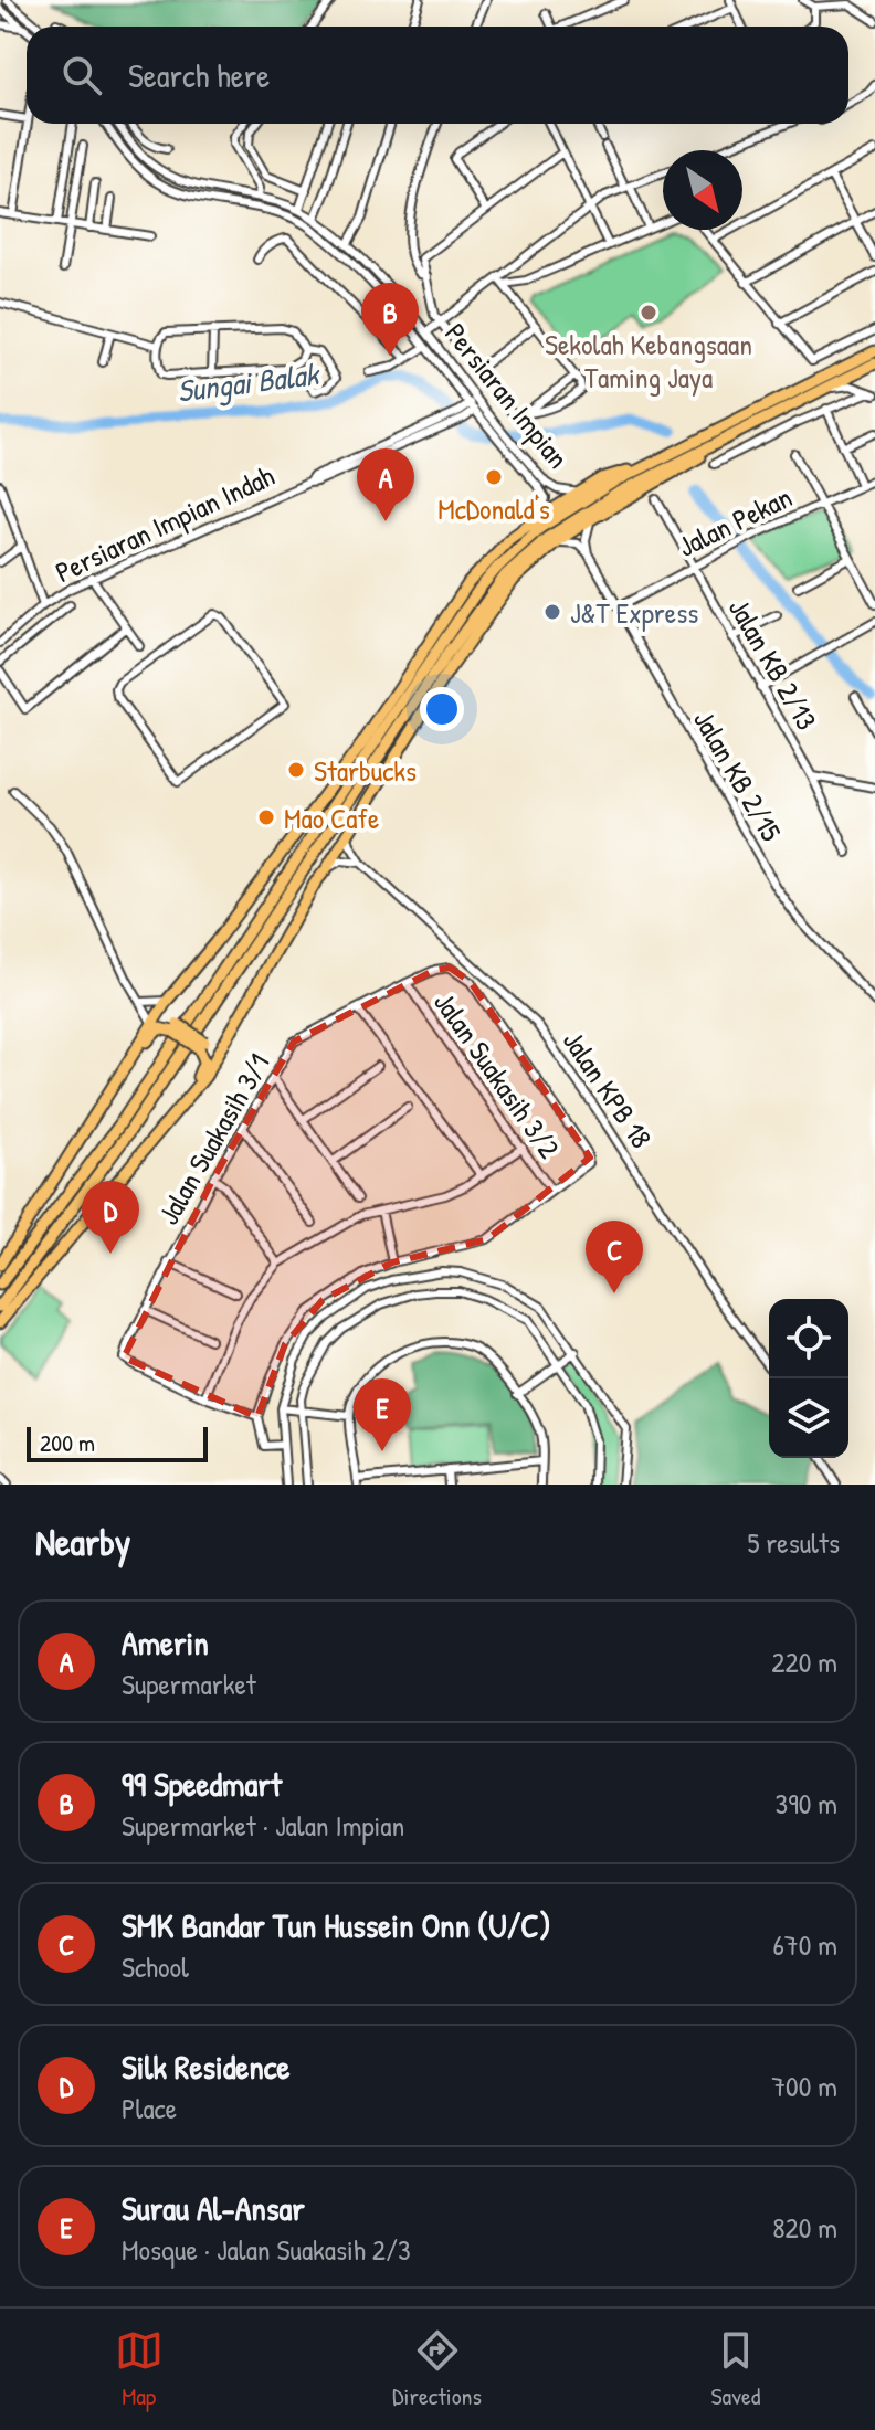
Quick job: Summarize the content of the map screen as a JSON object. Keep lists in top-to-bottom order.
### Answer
{
  "streets": {
    "street": [
      "Persiaran Impian",
      "Jalan Pekan",
      "Persiaran Impian Indah",
      "Jalan KB 2/13",
      "Jalan KB 2/15",
      "Jalan Suakasih 3/2",
      "Jalan KPB 18",
      "Jalan Suakasih 3/1"
    ]
  },
  "crossings": [
    ["Persiaran Impian", "Persiaran Impian Indah"],
    ["Jalan Pekan", "Jalan KB 2/13"],
    ["Jalan Pekan", "Jalan KB 2/15"],
    ["Jalan Suakasih 3/2", "Jalan Suakasih 3/1"]
  ],
  "water": ["Sungai Balak"],
  "places": [
    "Sekolah Kebangsaan Taming Jaya",
    "McDonald's",
    "J&T Express",
    "Starbucks",
    "Mao Cafe"
  ],
  "scale_bar": "200 m",
  "north": "bottom right",
  "page": {
    "search": "Search here",
    "pins": [
      "B",
      "A",
      "D",
      "C",
      "E"
    ],
    "scale": "200 m",
    "heading": ["Nearby", "5 results"],
    "list": [
      {
        "mark": "A",
        "name": "Amerin",
        "note": "Supermarket",
        "value": "220 m"
      },
      {
        "mark": "B",
        "name": "99 Speedmart",
        "note": "Supermarket · Jalan Impian",
        "value": "390 m"
      },
      {
        "mark": "C",
        "name": "SMK Bandar Tun Hussein Onn (U/C)",
        "note": "School",
        "value": "670 m"
      },
      {
        "mark": "D",
        "name": "Silk Residence",
        "note": "Place",
        "value": "700 m"
      },
      {
        "mark": "E",
        "name": "Surau Al-Ansar",
        "note": "Mosque · Jalan Suakasih 2/3",
        "value": "820 m"
      }
    ],
    "nav": ["Map", "Directions", "Saved"]
  }
}
